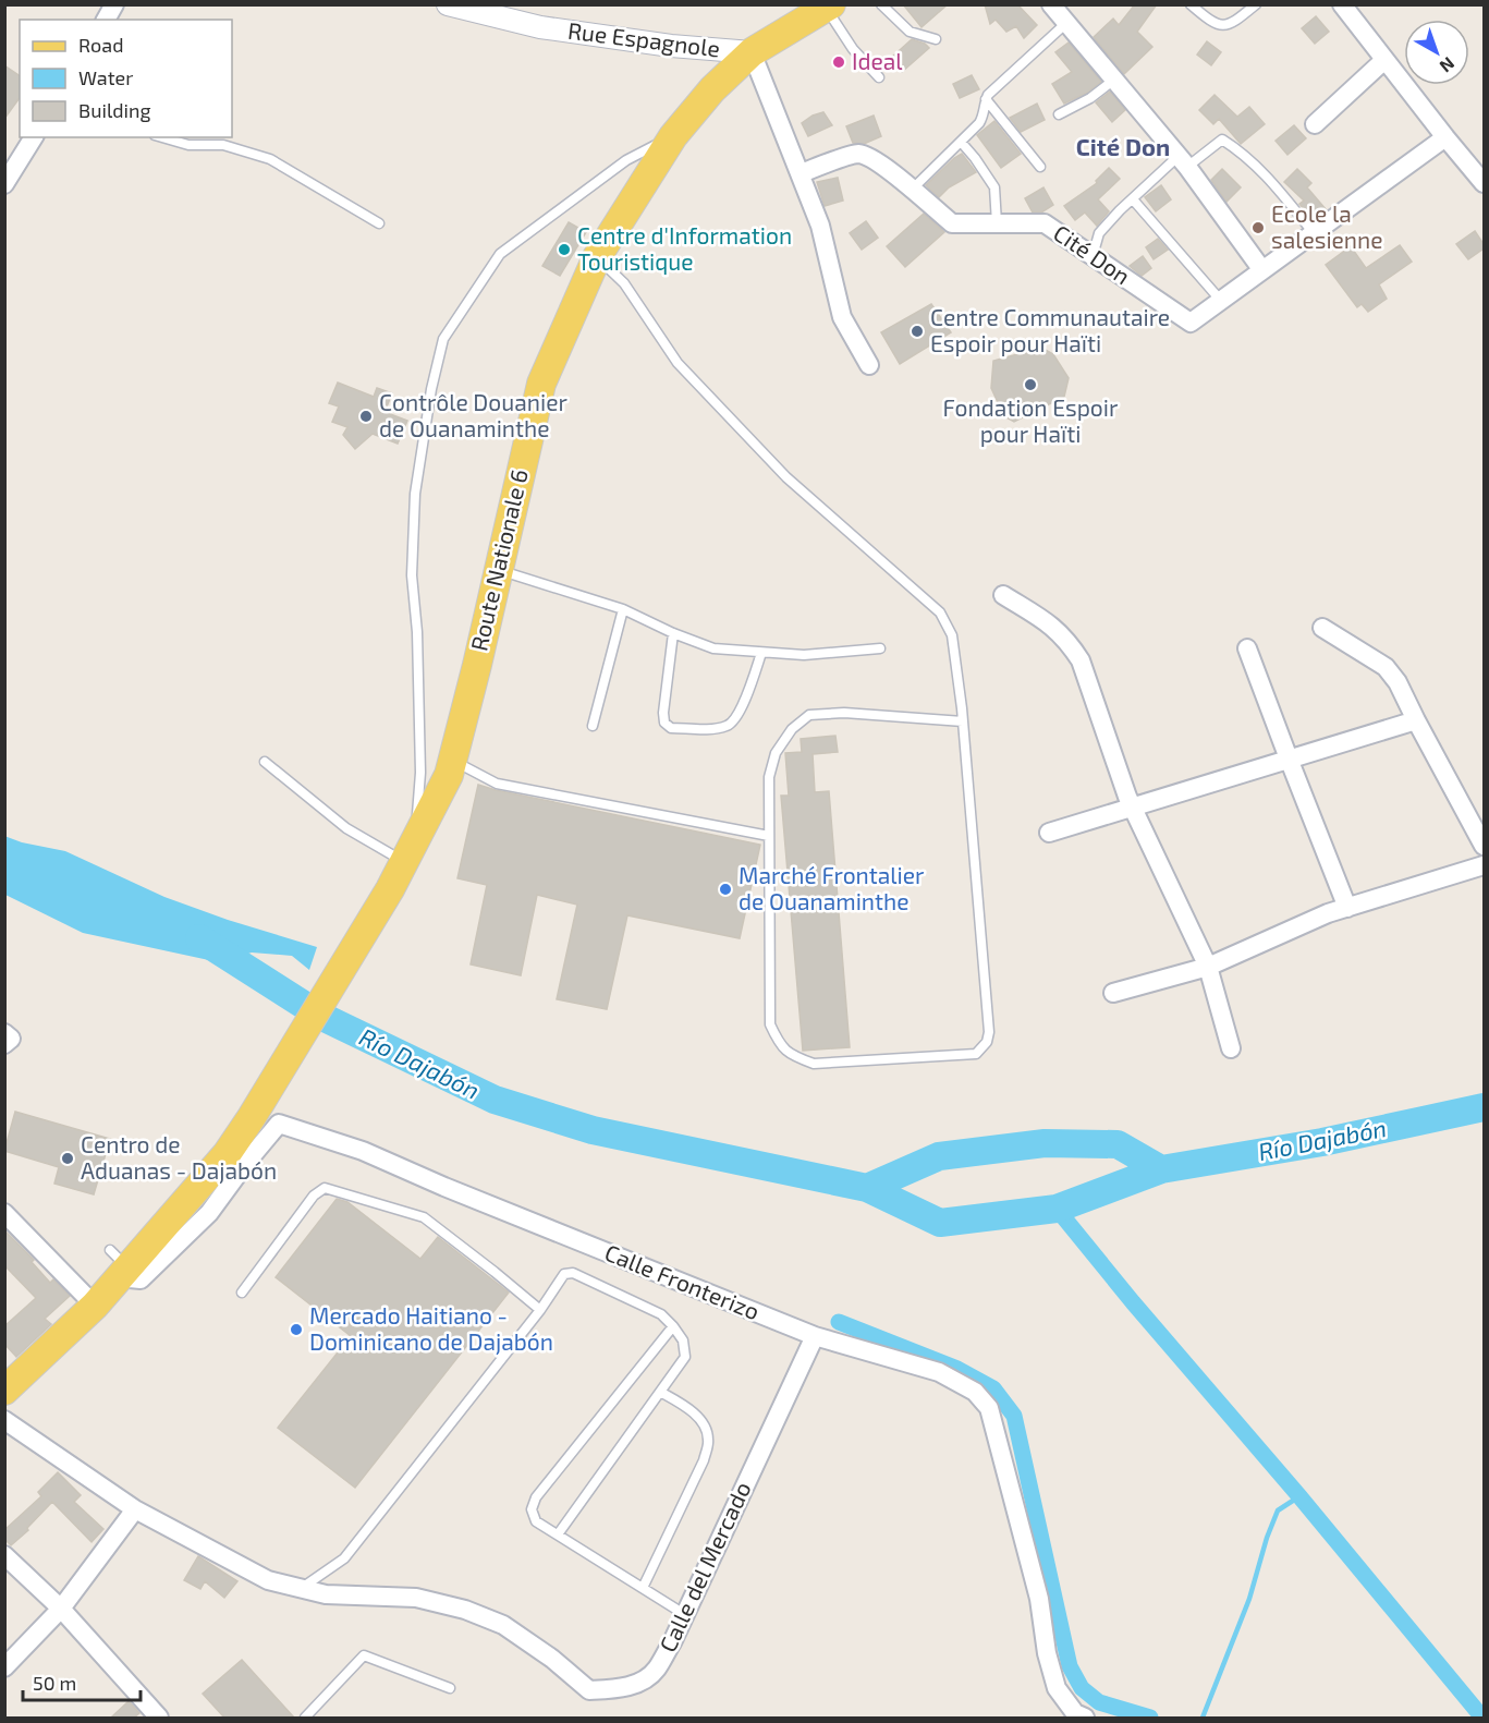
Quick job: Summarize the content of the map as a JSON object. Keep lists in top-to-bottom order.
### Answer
{
  "streets": {
    "main road": ["Rue Espagnole", "Route Nationale 6"],
    "street": ["Cité Don", "Calle Fronterizo", "Calle del Mercado"]
  },
  "crossings": [
    ["Rue Espagnole", "Route Nationale 6"],
    ["Route Nationale 6", "Calle Fronterizo"],
    ["Calle Fronterizo", "Calle del Mercado"]
  ],
  "districts": ["Cité Don"],
  "water": ["Río Dajabón"],
  "places": [
    "Ideal",
    "Ecole la salesienne",
    "Centre d'Information Touristique",
    "Centre Communautaire Espoir pour Haïti",
    "Fondation Espoir pour Haïti",
    "Contrôle Douanier de Ouanaminthe",
    "Marché Frontalier de Ouanaminthe",
    "Centro de Aduanas - Dajabón",
    "Mercado Haitiano - Dominicano de Dajabón"
  ],
  "legend": ["Road", "Water", "Building"],
  "scale_bar": "50 m",
  "north": "bottom right"
}
